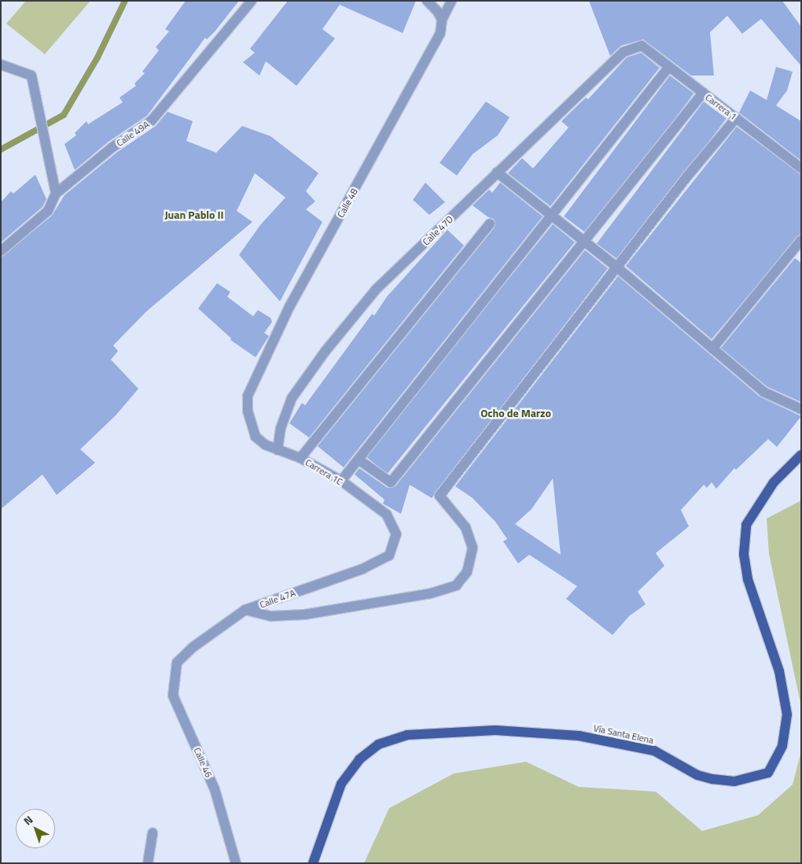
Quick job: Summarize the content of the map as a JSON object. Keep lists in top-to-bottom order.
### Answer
{
  "streets": {
    "main road": ["Vía Santa Elena"],
    "street": [
      "Carrera 1",
      "Calle 49A",
      "Calle 48",
      "Calle 47D",
      "Carrera 1C",
      "Calle 47A",
      "Calle 46"
    ]
  },
  "crossings": [
    ["Carrera 1", "Calle 47D"],
    ["Calle 48", "Carrera 1C"],
    ["Calle 47D", "Carrera 1C"],
    ["Carrera 1C", "Calle 47A"],
    ["Calle 47A", "Calle 46"]
  ],
  "districts": ["Juan Pablo II", "Ocho de Marzo"],
  "north": "top left"
}
